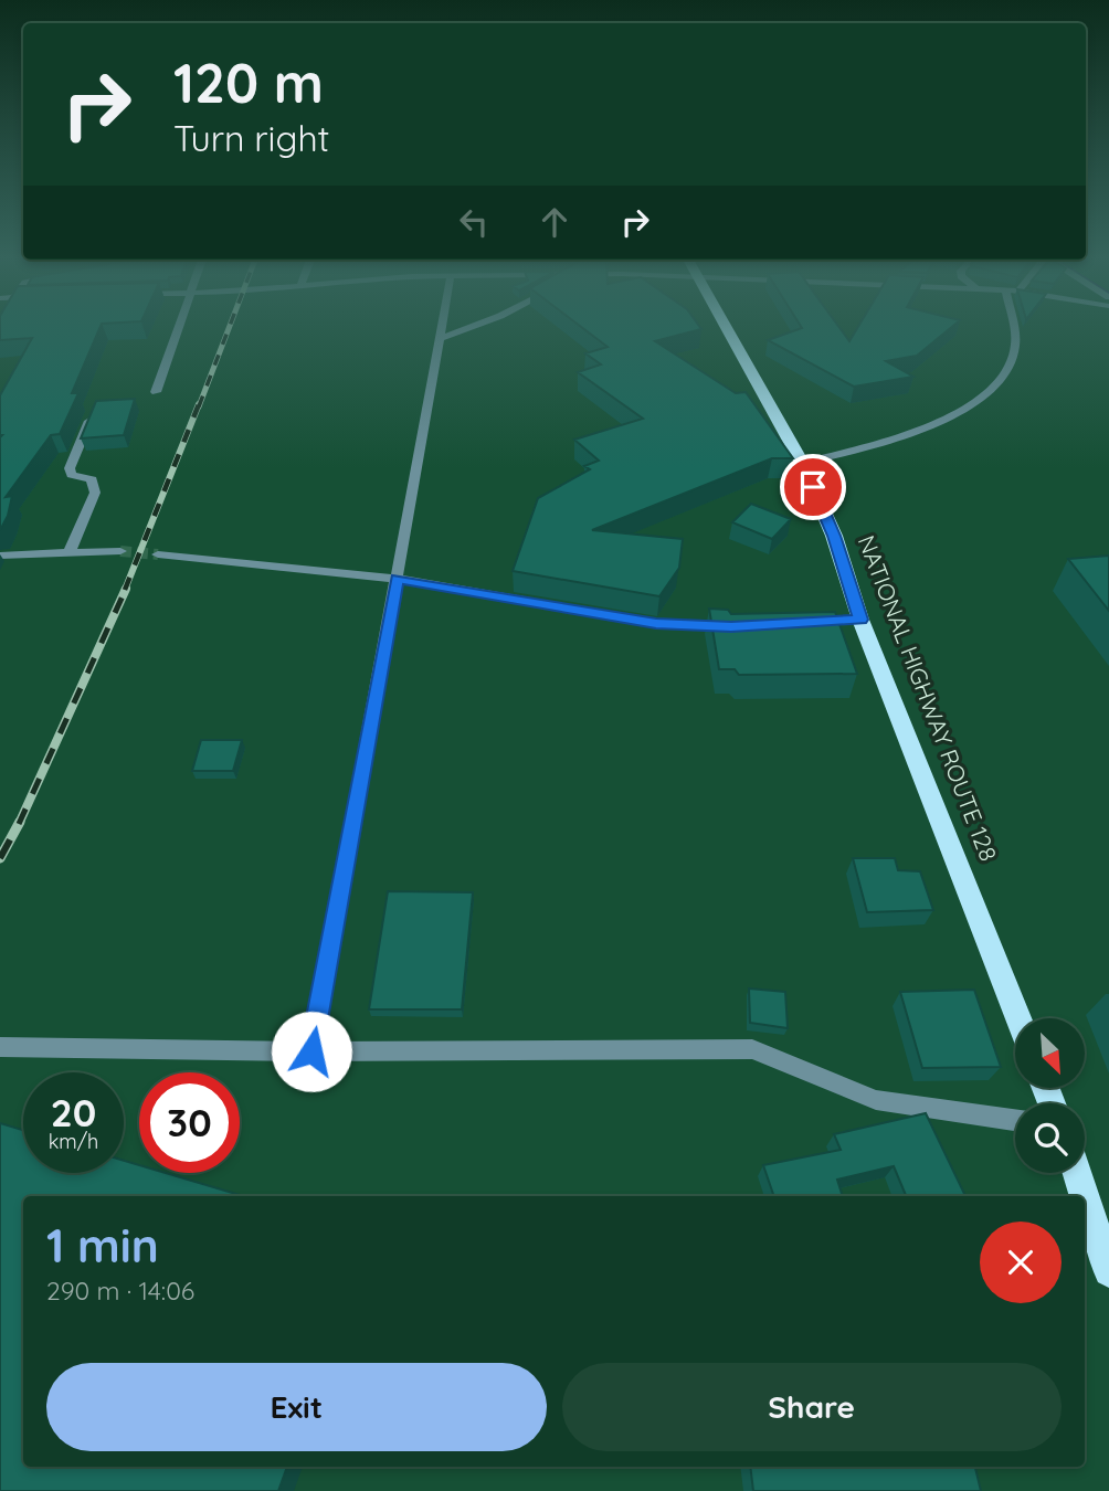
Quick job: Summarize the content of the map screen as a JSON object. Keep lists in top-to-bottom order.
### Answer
{
  "streets": {
    "highway": ["NATIONAL HIGHWAY ROUTE 128"]
  },
  "north": "bottom right",
  "page": {
    "turn": ["120 m", "Turn right"],
    "speed": "20 km/h",
    "limit": "30",
    "heading": ["1 min", "290 m · 14:06"],
    "buttons": ["Exit", "Share"]
  }
}
